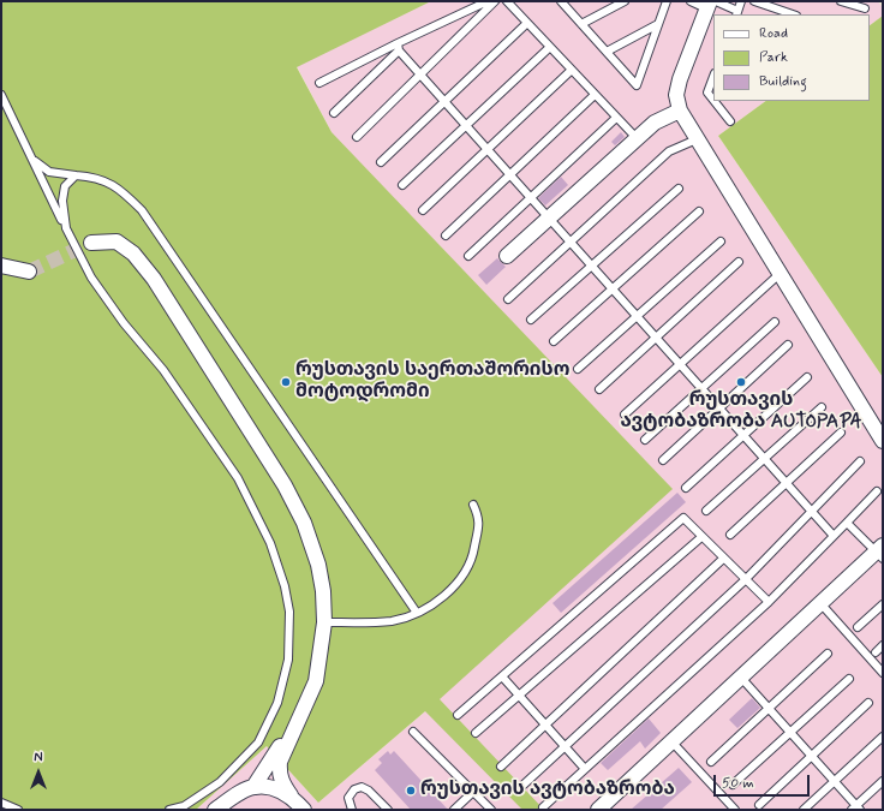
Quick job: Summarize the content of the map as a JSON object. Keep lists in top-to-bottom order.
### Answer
{
  "places": ["რუსთავის საერთაშორისო მოტოდრომი", "რუსთავის ავტობაზრობა AUTOPAPA", "რუსთავის ავტობაზრობა"],
  "legend": ["Road", "Park", "Building"],
  "scale_bar": "50 m",
  "north": "top"
}
